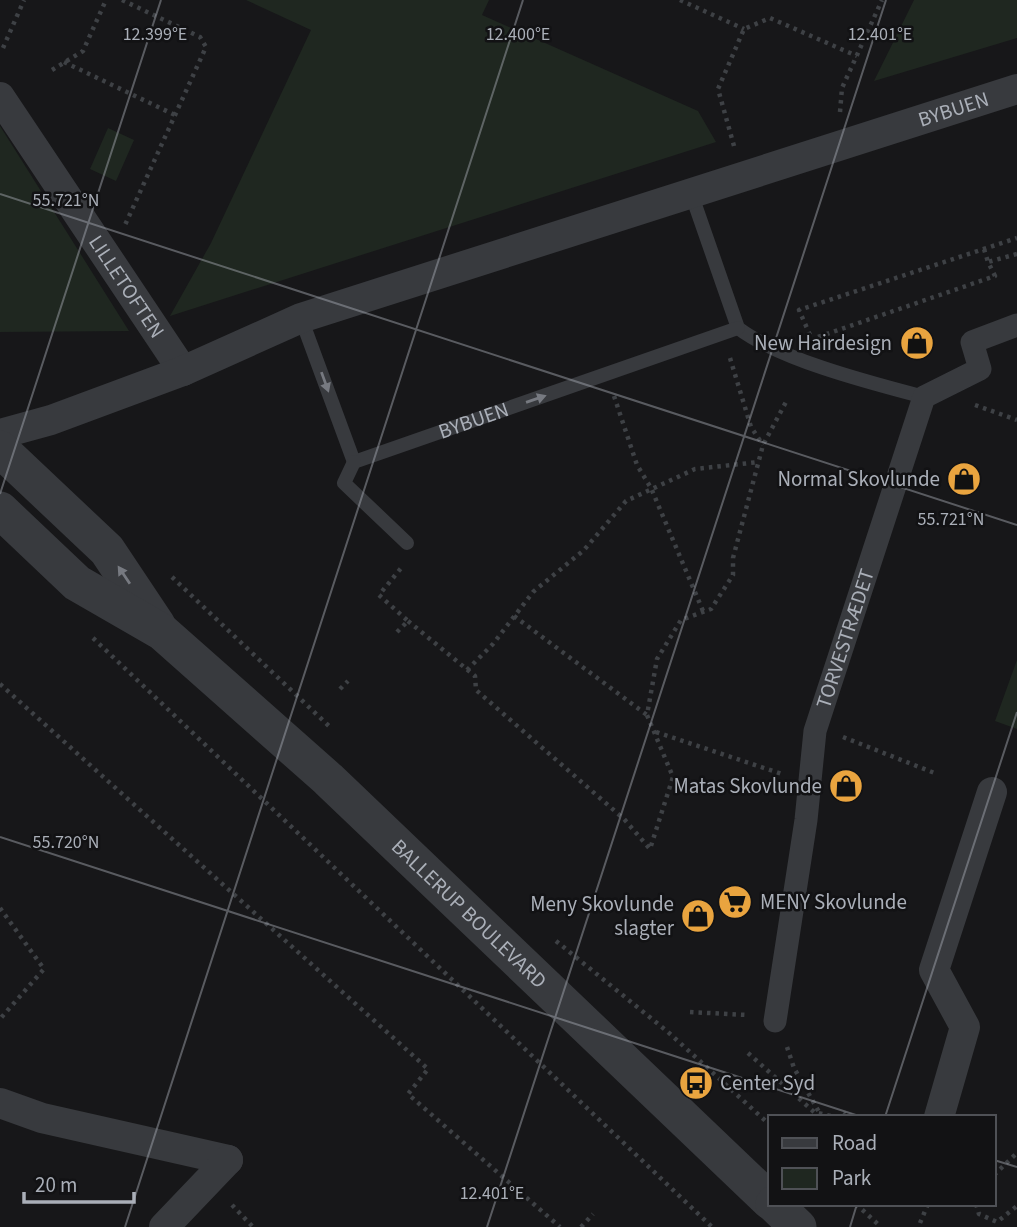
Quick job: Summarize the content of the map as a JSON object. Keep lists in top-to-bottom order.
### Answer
{
  "streets": {
    "street": [
      "BYBUEN",
      "LILLETOFTEN",
      "TORVESTRÆDET",
      "BALLERUP BOULEVARD"
    ]
  },
  "crossings": [
    ["BYBUEN", "LILLETOFTEN"]
  ],
  "places": {
    "shop": [
      "New Hairdesign",
      "Normal Skovlunde",
      "Matas Skovlunde",
      "Meny Skovlunde slagter"
    ],
    "supermarket": ["MENY Skovlunde"],
    "bus stop": ["Center Syd"]
  },
  "legend": ["Road", "Park"],
  "scale_bar": "20 m",
  "coordinates": [
    "12.399°E",
    "12.400°E",
    "12.401°E",
    "55.721°N",
    "55.720°N"
  ]
}
